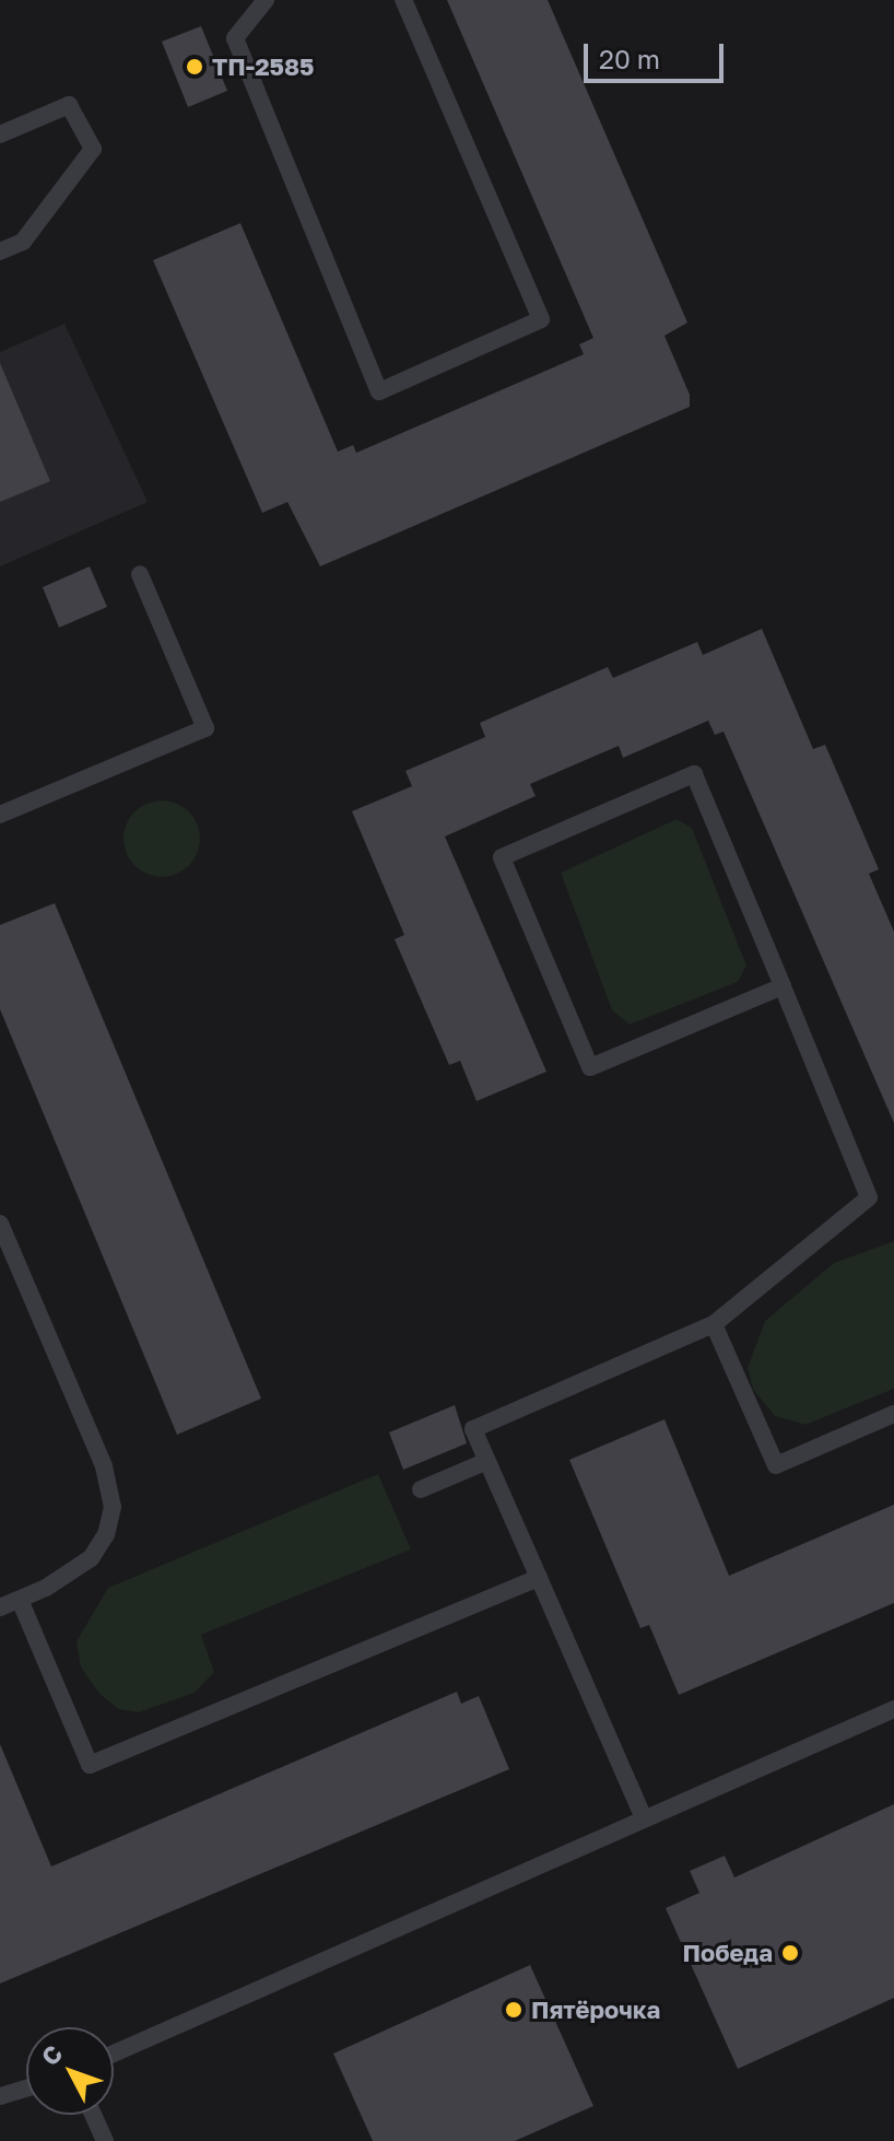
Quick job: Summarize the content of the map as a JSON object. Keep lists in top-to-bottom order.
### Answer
{
  "places": ["ТП-2585", "Победа", "Пятёрочка"],
  "scale_bar": "20 m",
  "north": "top left"
}
